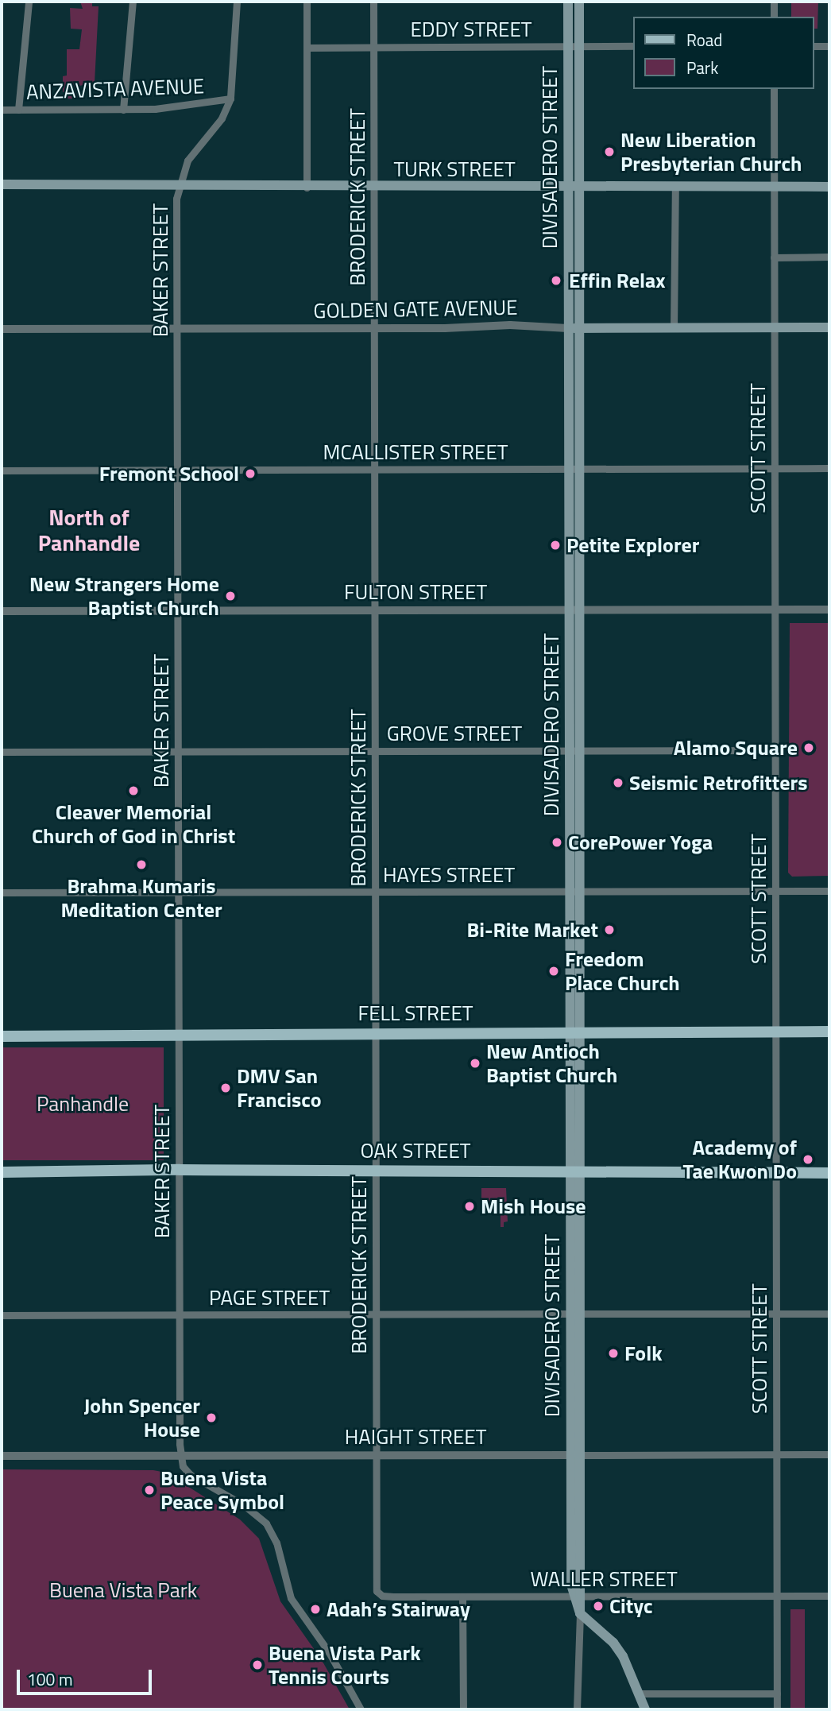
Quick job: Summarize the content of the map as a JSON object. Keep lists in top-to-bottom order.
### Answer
{
  "streets": {
    "main road": [
      "DIVISADERO STREET",
      "TURK STREET",
      "GOLDEN GATE AVENUE",
      "FELL STREET",
      "OAK STREET"
    ],
    "street": [
      "EDDY STREET",
      "ANZAVISTA AVENUE",
      "BRODERICK STREET",
      "BAKER STREET",
      "SCOTT STREET",
      "MCALLISTER STREET",
      "FULTON STREET",
      "GROVE STREET",
      "HAYES STREET",
      "PAGE STREET",
      "HAIGHT STREET",
      "WALLER STREET"
    ]
  },
  "crossings": [
    ["EDDY STREET", "DIVISADERO STREET"],
    ["EDDY STREET", "BRODERICK STREET"],
    ["ANZAVISTA AVENUE", "BAKER STREET"],
    ["DIVISADERO STREET", "TURK STREET"],
    ["DIVISADERO STREET", "GOLDEN GATE AVENUE"],
    ["DIVISADERO STREET", "MCALLISTER STREET"],
    ["DIVISADERO STREET", "FULTON STREET"],
    ["DIVISADERO STREET", "GROVE STREET"],
    ["DIVISADERO STREET", "HAYES STREET"],
    ["DIVISADERO STREET", "FELL STREET"],
    ["DIVISADERO STREET", "OAK STREET"],
    ["DIVISADERO STREET", "PAGE STREET"],
    ["DIVISADERO STREET", "HAIGHT STREET"],
    ["DIVISADERO STREET", "WALLER STREET"],
    ["TURK STREET", "BRODERICK STREET"],
    ["TURK STREET", "BAKER STREET"],
    ["TURK STREET", "SCOTT STREET"],
    ["BRODERICK STREET", "GOLDEN GATE AVENUE"],
    ["BRODERICK STREET", "MCALLISTER STREET"],
    ["BRODERICK STREET", "FULTON STREET"],
    ["BRODERICK STREET", "GROVE STREET"],
    ["BRODERICK STREET", "HAYES STREET"],
    ["BRODERICK STREET", "FELL STREET"],
    ["BRODERICK STREET", "OAK STREET"],
    ["BRODERICK STREET", "PAGE STREET"],
    ["BRODERICK STREET", "HAIGHT STREET"],
    ["BRODERICK STREET", "WALLER STREET"],
    ["BAKER STREET", "GOLDEN GATE AVENUE"],
    ["BAKER STREET", "MCALLISTER STREET"],
    ["BAKER STREET", "FULTON STREET"],
    ["BAKER STREET", "GROVE STREET"],
    ["BAKER STREET", "HAYES STREET"],
    ["BAKER STREET", "FELL STREET"],
    ["BAKER STREET", "OAK STREET"],
    ["BAKER STREET", "PAGE STREET"],
    ["BAKER STREET", "HAIGHT STREET"],
    ["GOLDEN GATE AVENUE", "SCOTT STREET"],
    ["SCOTT STREET", "MCALLISTER STREET"],
    ["SCOTT STREET", "FULTON STREET"],
    ["SCOTT STREET", "GROVE STREET"],
    ["SCOTT STREET", "HAYES STREET"],
    ["SCOTT STREET", "FELL STREET"],
    ["SCOTT STREET", "OAK STREET"],
    ["SCOTT STREET", "HAIGHT STREET"],
    ["SCOTT STREET", "WALLER STREET"]
  ],
  "districts": ["North of Panhandle"],
  "parks": ["Panhandle", "Buena Vista Park"],
  "places": [
    "New Liberation Presbyterian Church",
    "Effin Relax",
    "Fremont School",
    "Petite Explorer",
    "New Strangers Home Baptist Church",
    "Alamo Square",
    "Seismic Retrofitters",
    "Cleaver Memorial Church of God in Christ",
    "CorePower Yoga",
    "Brahma Kumaris Meditation Center",
    "Bi-Rite Market",
    "Freedom Place Church",
    "New Antioch Baptist Church",
    "DMV San Francisco",
    "Academy of Tae Kwon Do",
    "Mish House",
    "Folk",
    "John Spencer House",
    "Buena Vista Peace Symbol",
    "Cityc",
    "Adah’s Stairway",
    "Buena Vista Park Tennis Courts"
  ],
  "legend": ["Road", "Park"],
  "scale_bar": "100 m"
}
